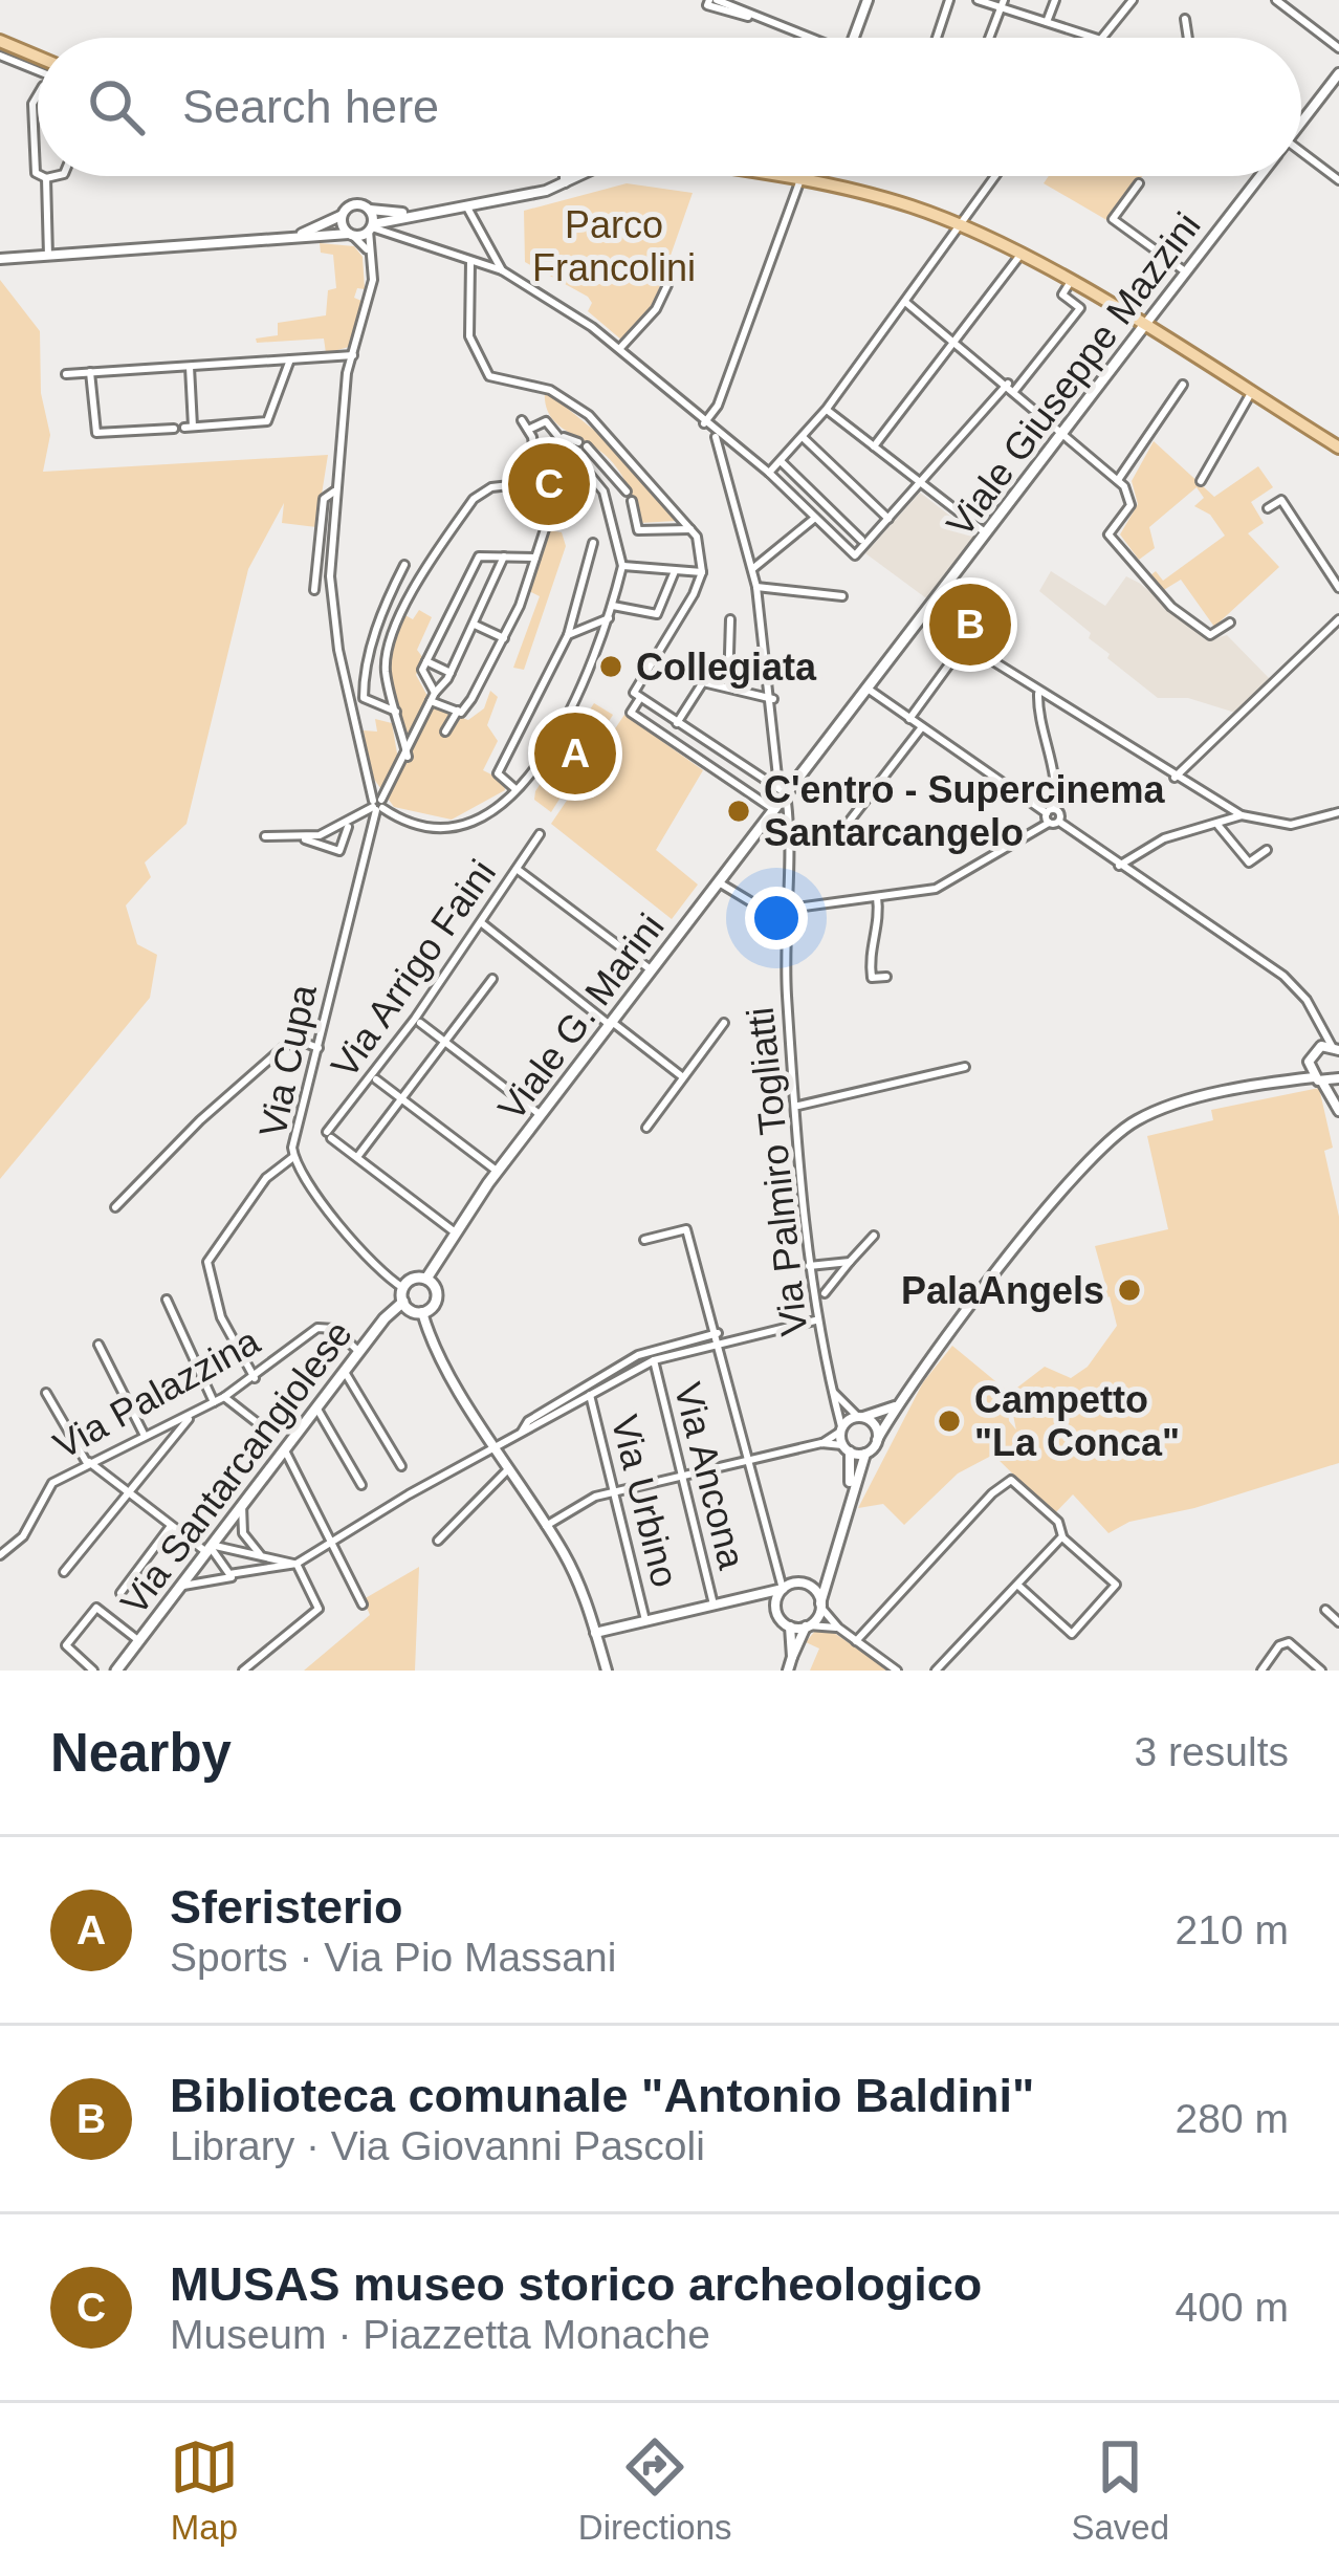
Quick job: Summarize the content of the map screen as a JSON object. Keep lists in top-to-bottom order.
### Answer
{
  "streets": {
    "main road": ["Viale Giuseppe Mazzini", "Viale G. Marini", "Via Santarcangiolese"],
    "street": [
      "Via Arrigo Faini",
      "Via Cupa",
      "Via Palmiro Togliatti",
      "Via Palazzina",
      "Via Ancona",
      "Via Urbino"
    ]
  },
  "crossings": [
    ["Viale Giuseppe Mazzini", "Viale G. Marini"],
    ["Viale Giuseppe Mazzini", "Via Palmiro Togliatti"],
    ["Viale G. Marini", "Via Cupa"],
    ["Viale G. Marini", "Via Palmiro Togliatti"],
    ["Viale G. Marini", "Via Santarcangiolese"],
    ["Via Cupa", "Via Santarcangiolese"],
    ["Via Palazzina", "Via Santarcangiolese"]
  ],
  "parks": ["Parco Francolini"],
  "places": [
    "Collegiata",
    "C'entro - Supercinema Santarcangelo",
    "PalaAngels",
    "Campetto \"La Conca\""
  ],
  "page": {
    "search": "Search here",
    "pins": ["C", "B", "A"],
    "heading": ["Nearby", "3 results"],
    "list": [
      {
        "mark": "A",
        "name": "Sferisterio",
        "note": "Sports · Via Pio Massani",
        "value": "210 m"
      },
      {
        "mark": "B",
        "name": "Biblioteca comunale \"Antonio Baldini\"",
        "note": "Library · Via Giovanni Pascoli",
        "value": "280 m"
      },
      {
        "mark": "C",
        "name": "MUSAS museo storico archeologico",
        "note": "Museum · Piazzetta Monache",
        "value": "400 m"
      }
    ],
    "nav": ["Map", "Directions", "Saved"]
  }
}
